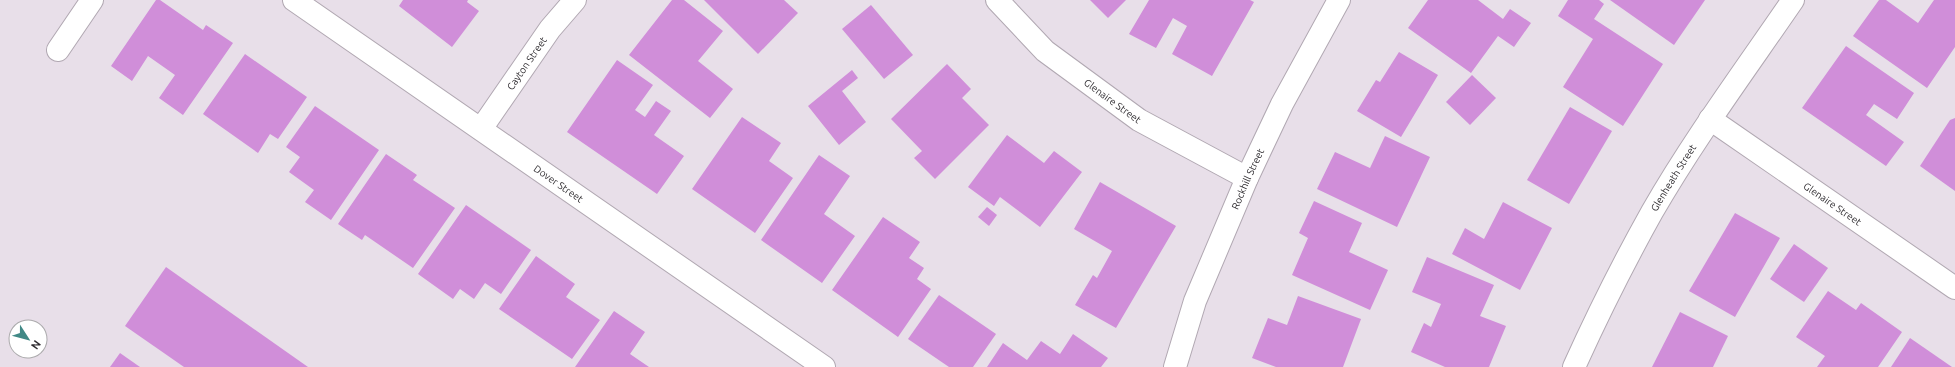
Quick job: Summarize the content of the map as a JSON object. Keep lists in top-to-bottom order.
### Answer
{
  "streets": {
    "street": [
      "Cayton Street",
      "Glenaire Street",
      "Glenheath Street",
      "Rockhill Street",
      "Dover Street"
    ]
  },
  "crossings": [
    ["Cayton Street", "Dover Street"],
    ["Glenaire Street", "Glenheath Street"],
    ["Glenaire Street", "Rockhill Street"]
  ],
  "north": "bottom right"
}
